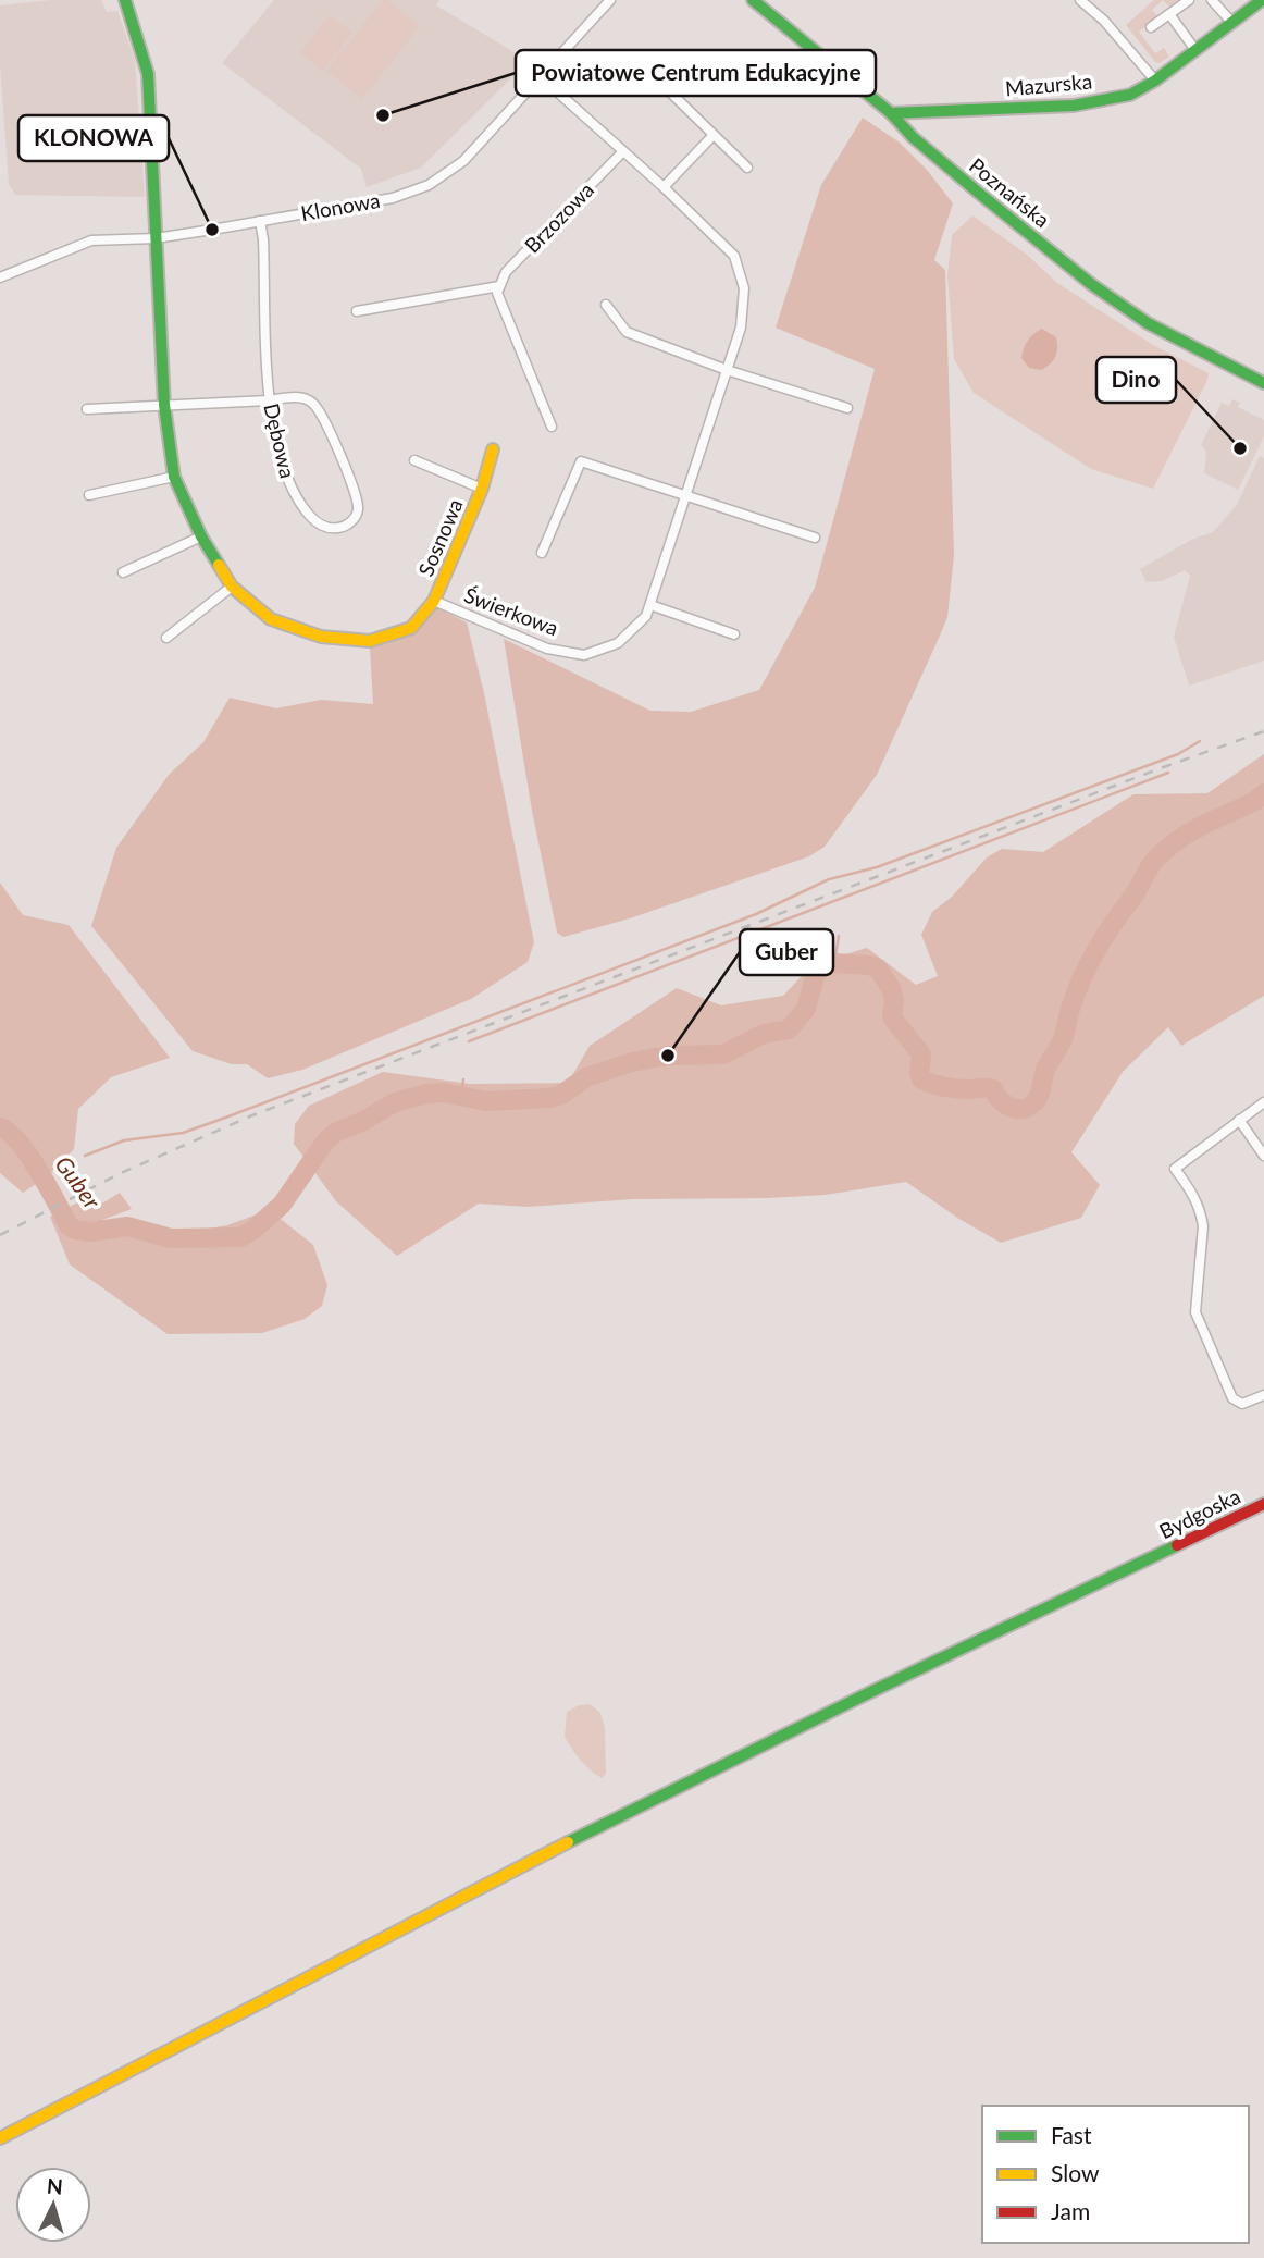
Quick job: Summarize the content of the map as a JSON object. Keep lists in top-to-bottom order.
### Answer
{
  "streets": {
    "street": [
      "Mazurska",
      "Poznańska",
      "Klonowa",
      "Brzozowa",
      "Dębowa",
      "Sosnowa",
      "Świerkowa",
      "Bydgoska"
    ]
  },
  "crossings": [
    ["Mazurska", "Poznańska"],
    ["Klonowa", "Dębowa"],
    ["Klonowa", "Świerkowa"],
    ["Brzozowa", "Świerkowa"],
    ["Sosnowa", "Świerkowa"]
  ],
  "water": ["Guber"],
  "places": [
    "Powiatowe Centrum Edukacyjne",
    "KLONOWA",
    "Dino",
    "Guber"
  ],
  "legend": ["Fast", "Slow", "Jam"],
  "north": "top"
}
